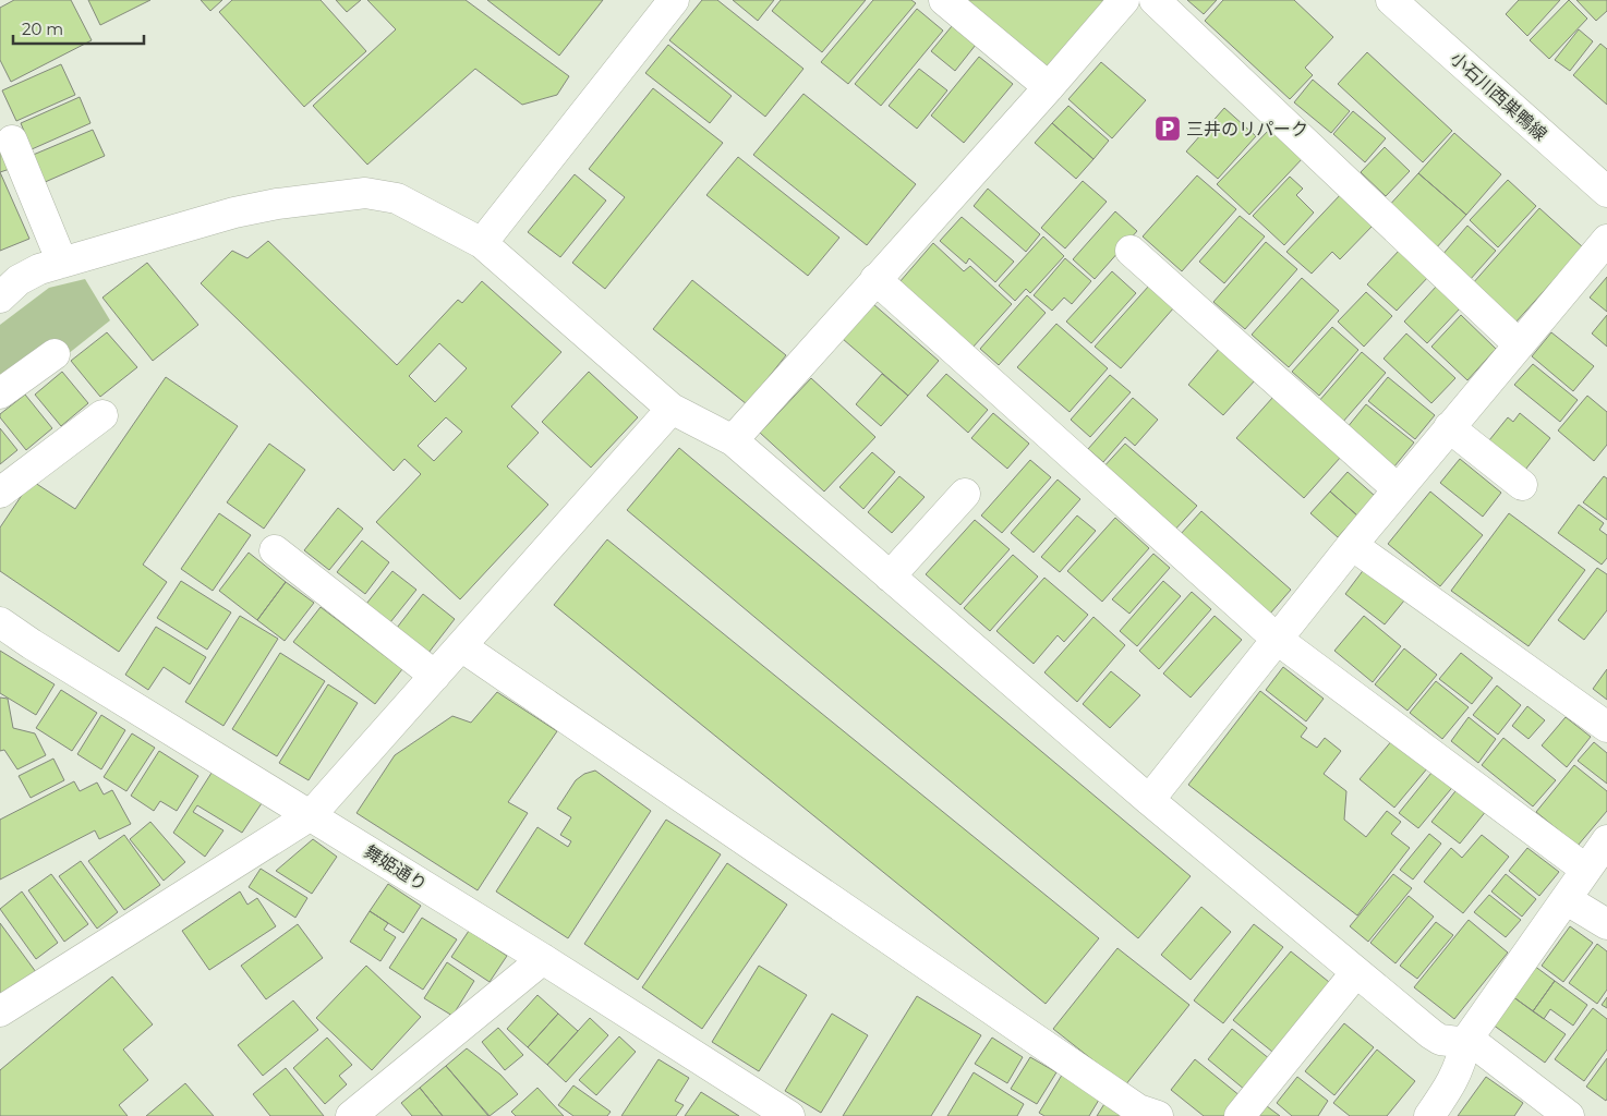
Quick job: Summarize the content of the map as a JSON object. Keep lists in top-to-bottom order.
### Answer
{
  "streets": {
    "street": ["小石川西巣鴨線", "舞姫通り"]
  },
  "places": {
    "parking": ["三井のリパーク"]
  },
  "scale_bar": "20 m"
}
